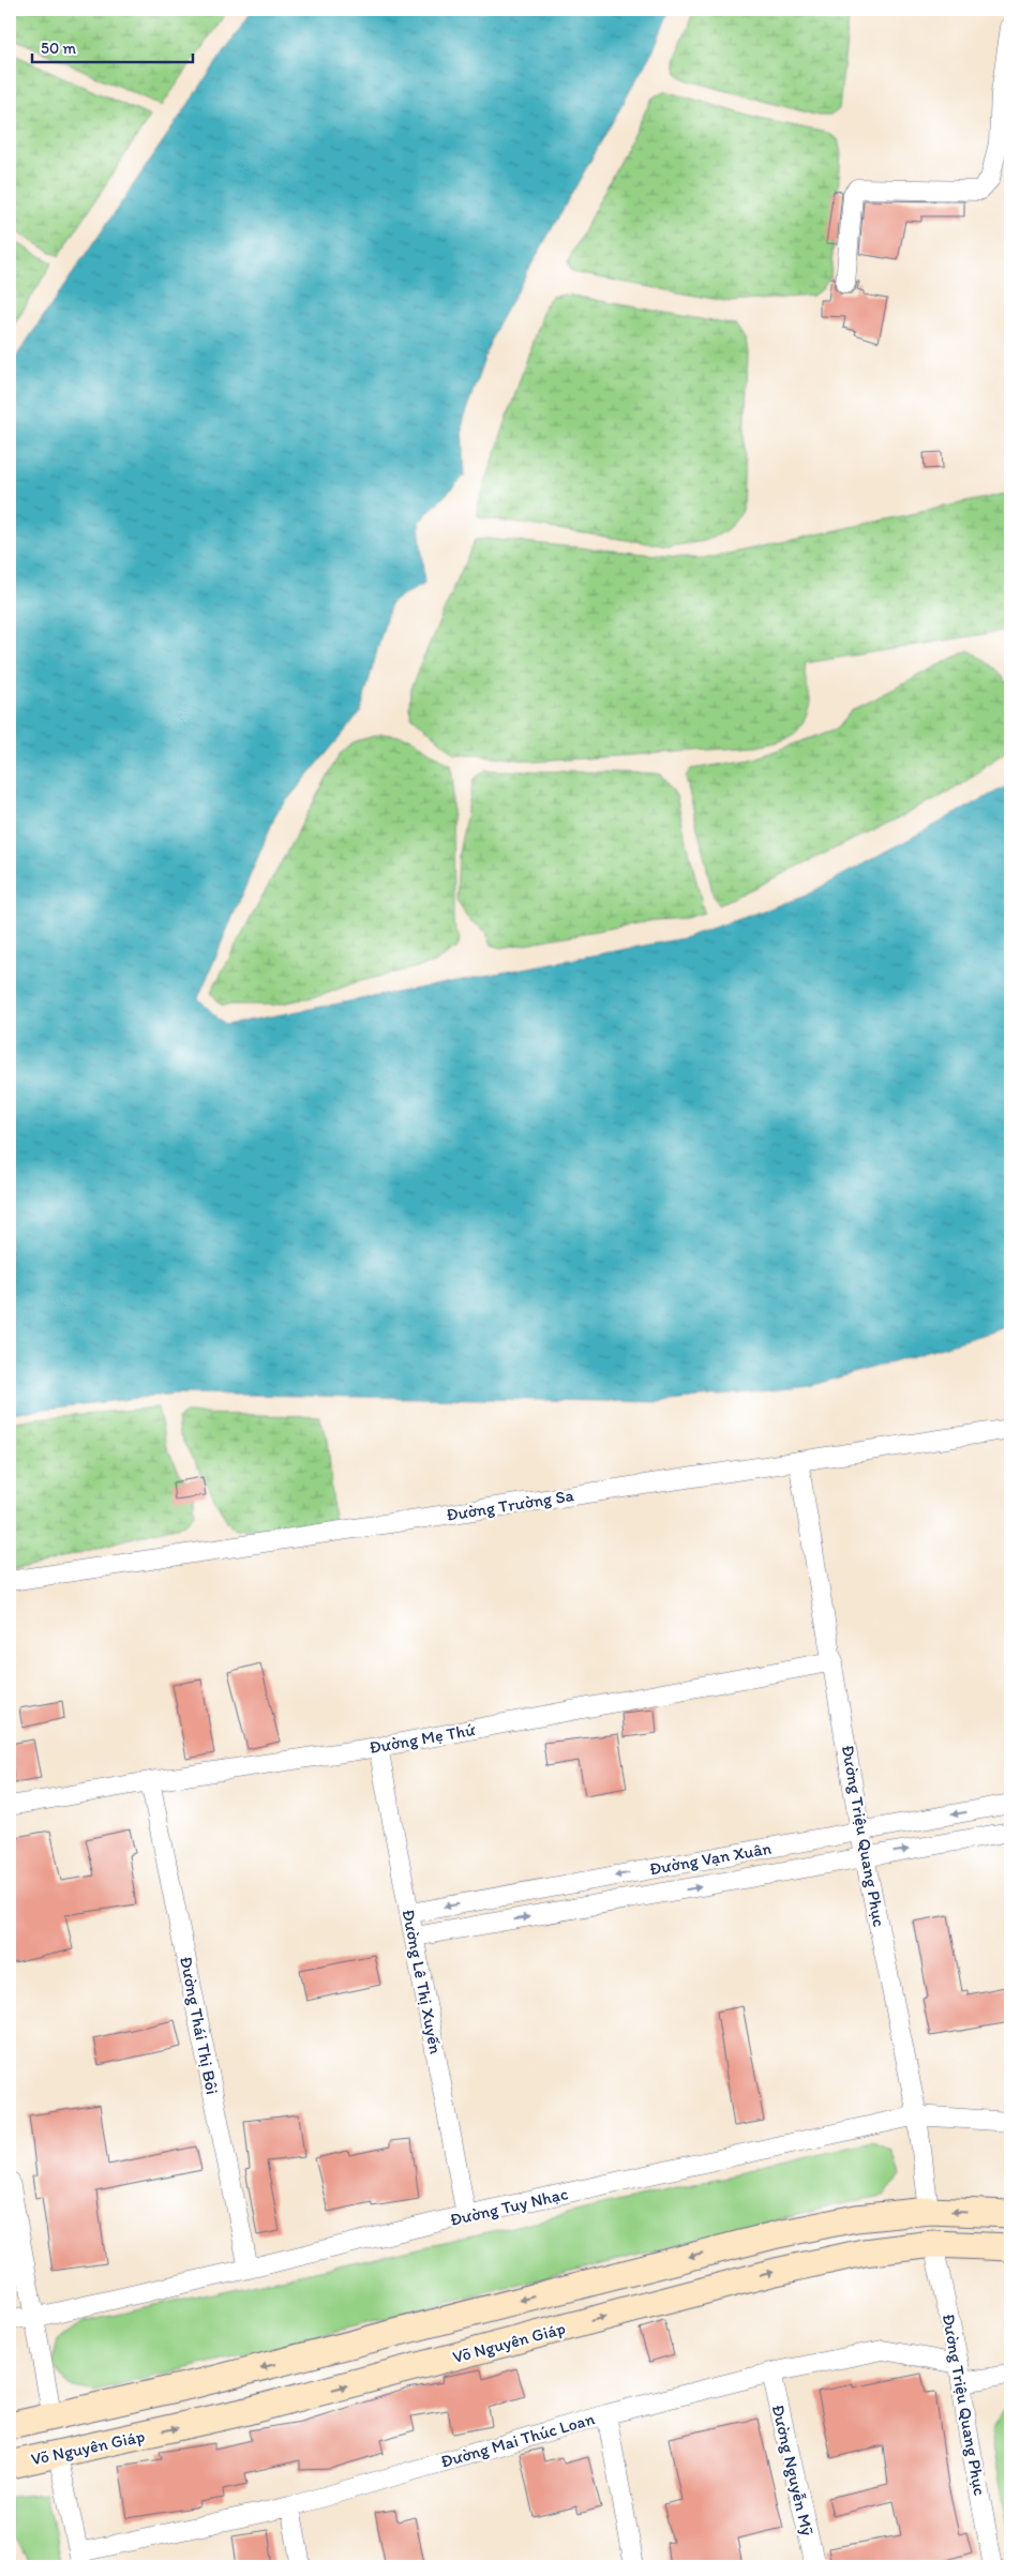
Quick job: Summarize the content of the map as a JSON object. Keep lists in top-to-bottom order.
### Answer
{
  "streets": {
    "main road": ["Võ Nguyên Giáp"],
    "street": [
      "Đường Trường Sa",
      "Đường Mẹ Thứ",
      "Đường Triệu Quang Phục",
      "Đường Vạn Xuân",
      "Đường Lê Thị Xuyến",
      "Đường Thái Thị Bôi",
      "Đường Tuy Nhạc",
      "Đường Mai Thúc Loan",
      "Đường Nguyễn Mỹ"
    ]
  },
  "crossings": [
    ["Đường Trường Sa", "Đường Triệu Quang Phục"],
    ["Đường Mẹ Thứ", "Đường Triệu Quang Phục"],
    ["Đường Mẹ Thứ", "Đường Lê Thị Xuyến"],
    ["Đường Mẹ Thứ", "Đường Thái Thị Bôi"],
    ["Đường Triệu Quang Phục", "Đường Vạn Xuân"],
    ["Đường Triệu Quang Phục", "Đường Tuy Nhạc"],
    ["Đường Triệu Quang Phục", "Võ Nguyên Giáp"],
    ["Đường Triệu Quang Phục", "Đường Mai Thúc Loan"],
    ["Đường Vạn Xuân", "Đường Lê Thị Xuyến"],
    ["Đường Lê Thị Xuyến", "Đường Tuy Nhạc"],
    ["Đường Thái Thị Bôi", "Đường Tuy Nhạc"],
    ["Đường Mai Thúc Loan", "Đường Nguyễn Mỹ"]
  ],
  "scale_bar": "50 m"
}
